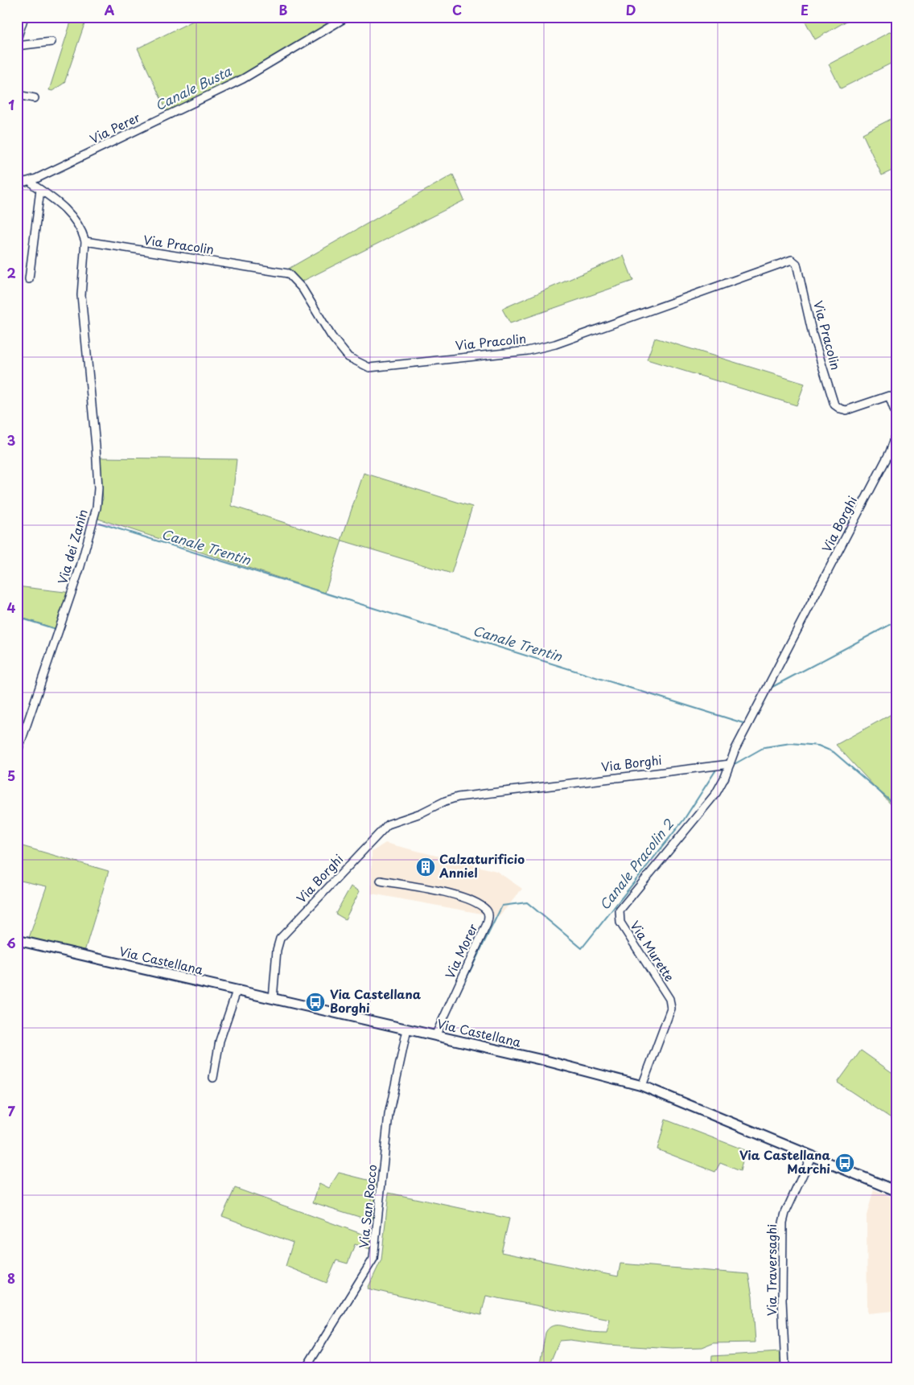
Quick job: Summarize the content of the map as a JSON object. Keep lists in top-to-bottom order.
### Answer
{
  "streets": {
    "main road": ["Via Castellana"],
    "street": [
      "Via Perer",
      "Via Pracolin",
      "Via Borghi",
      "Via dei Zanin",
      "Via Morer",
      "Via Murette",
      "Via San Rocco",
      "Via Traversaghi"
    ]
  },
  "crossings": [
    ["Via Pracolin", "Via Borghi"],
    ["Via Pracolin", "Via dei Zanin"],
    ["Via Borghi", "Via Murette"],
    ["Via Borghi", "Via Castellana"],
    ["Via Morer", "Via Castellana"],
    ["Via Murette", "Via Castellana"],
    ["Via Castellana", "Via San Rocco"],
    ["Via Castellana", "Via Traversaghi"]
  ],
  "water": ["Canale Busta", "Canale Trentin", "Canale Pracolin 2"],
  "places": {
    "building": ["Calzaturificio Anniel"],
    "bus stop": ["Via Castellana Borghi", "Via Castellana Marchi"]
  },
  "grid": {
    "columns": [
      "A",
      "B",
      "C",
      "D",
      "E"
    ],
    "rows": [
      "1",
      "2",
      "3",
      "4",
      "5",
      "6",
      "7",
      "8"
    ]
  }
}
